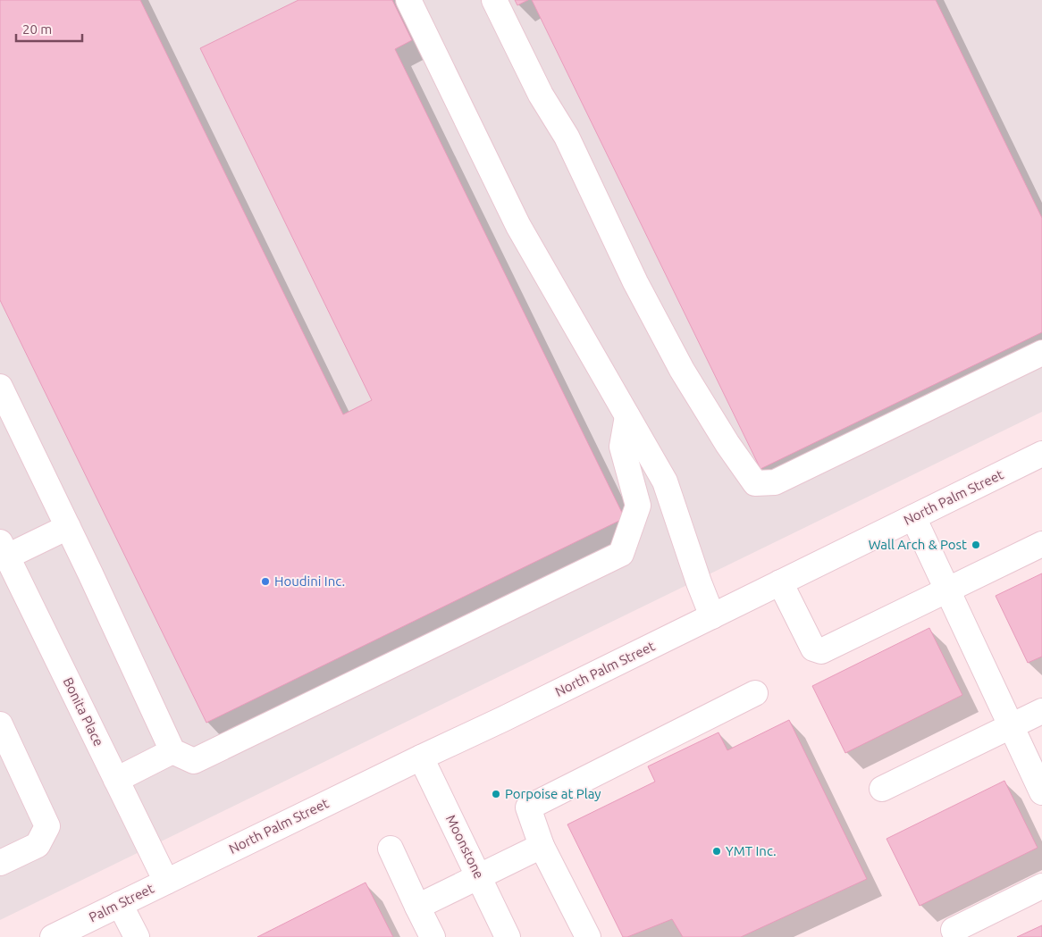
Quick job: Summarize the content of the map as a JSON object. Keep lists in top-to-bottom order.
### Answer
{
  "streets": {
    "street": [
      "North Palm Street",
      "Bonita Place",
      "Moonstone",
      "Palm Street"
    ]
  },
  "crossings": [
    ["North Palm Street", "Bonita Place"],
    ["North Palm Street", "Moonstone"],
    ["North Palm Street", "Palm Street"],
    ["Bonita Place", "Palm Street"]
  ],
  "places": [
    "Wall Arch & Post",
    "Houdini Inc.",
    "Porpoise at Play",
    "YMT Inc."
  ],
  "scale_bar": "20 m"
}
